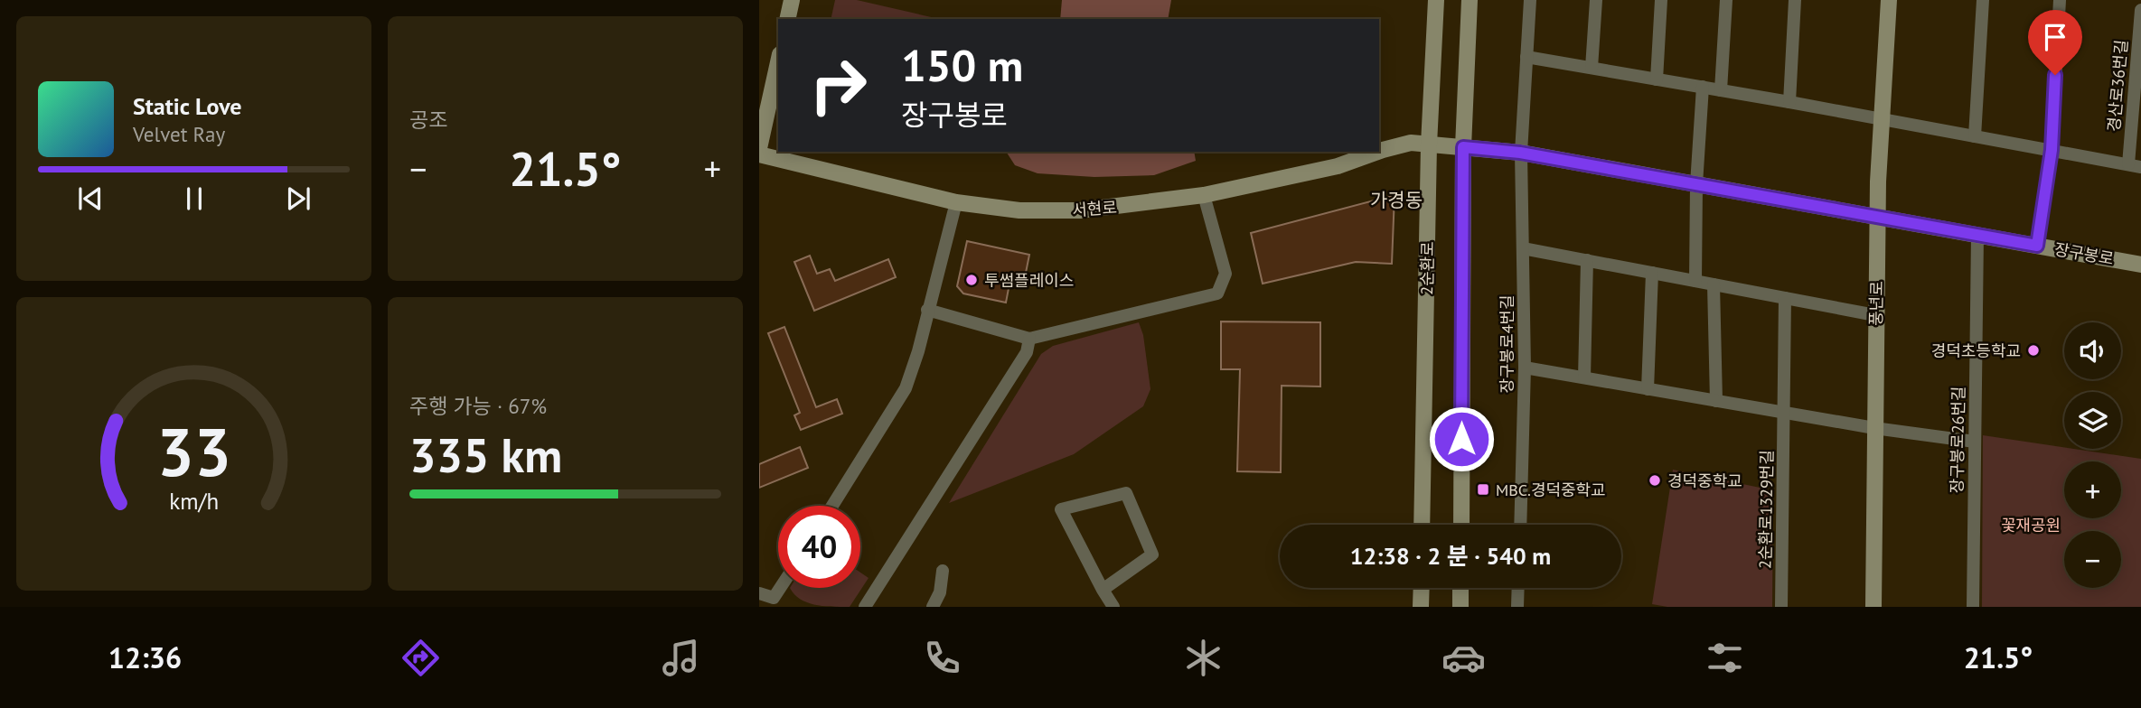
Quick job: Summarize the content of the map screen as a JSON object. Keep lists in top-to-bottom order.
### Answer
{
  "streets": {
    "street": [
      "경산로36번길",
      "서현로",
      "장구봉로",
      "2순환로",
      "풍년로",
      "장구봉로4번길",
      "장구봉로26번길",
      "2순환로1329번길"
    ]
  },
  "crossings": [
    ["서현로", "장구봉로"],
    ["서현로", "2순환로"],
    ["장구봉로", "2순환로"],
    ["장구봉로", "풍년로"],
    ["장구봉로", "장구봉로4번길"],
    ["장구봉로", "장구봉로26번길"]
  ],
  "districts": ["가경동"],
  "parks": ["꽃재공원"],
  "places": {
    "other": ["투썸플레이스", "경덕초등학교", "경덕중학교"],
    "transit": ["MBC.경덕중학교"]
  },
  "page": {
    "tile": [
      "공조",
      ["주행 가능 · 67%", "335 km"]
    ],
    "turn": ["150 m", "장구봉로"],
    "song": ["Static Love", "Velvet Ray"],
    "heat": ["−", "21.5°", "+"],
    "map_buttons": ["+", "−"],
    "limit": "40",
    "trip": "12:38 · 2 분 · 540 m",
    "tabs": ["12:36", "21.5°"],
    "gauge": ["33", "km/h"]
  }
}
